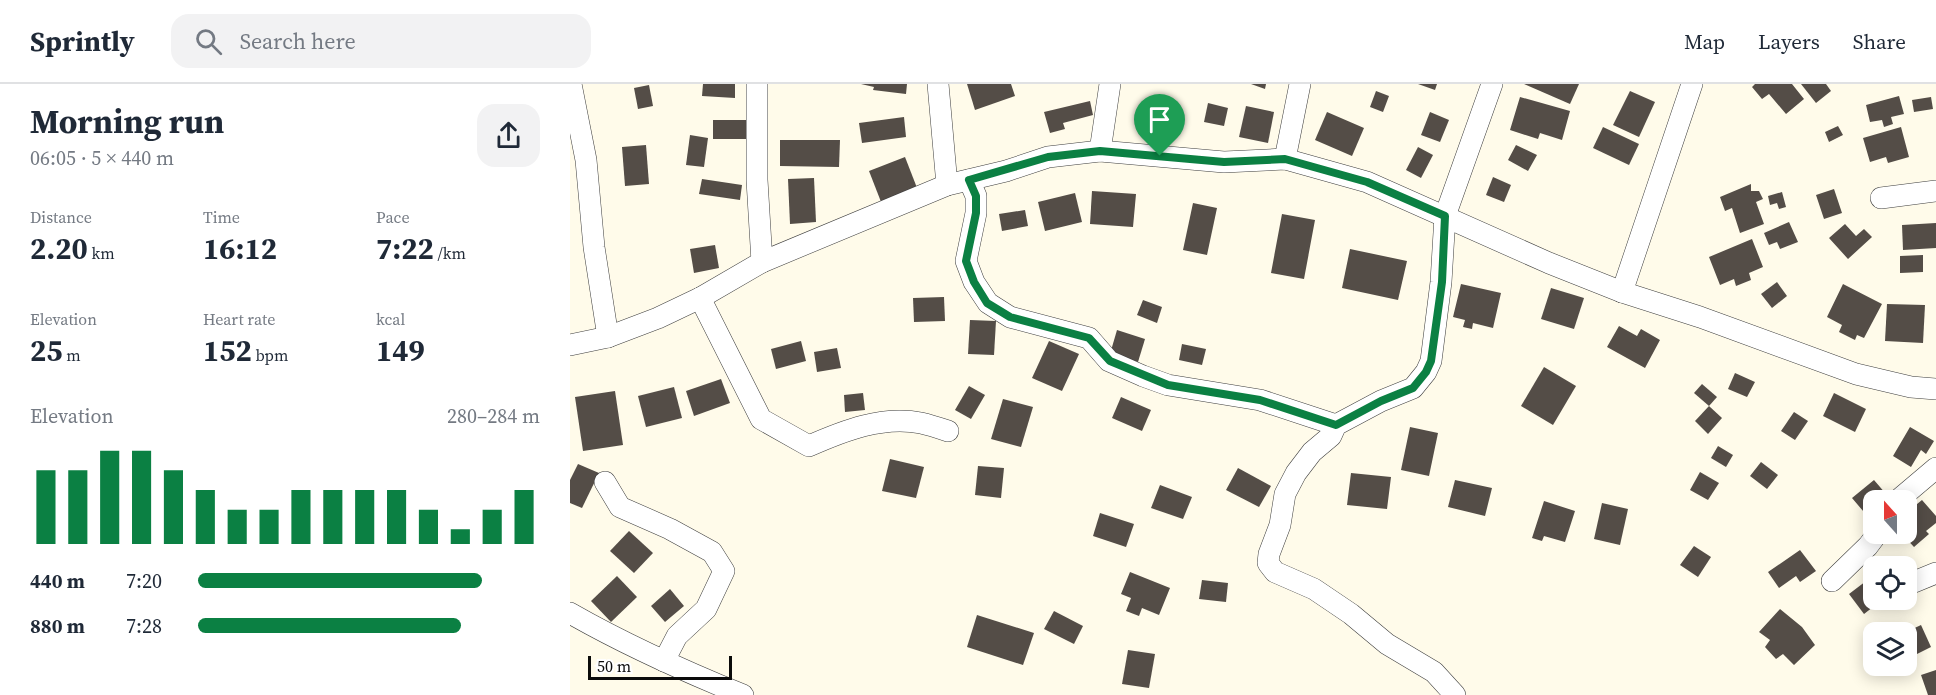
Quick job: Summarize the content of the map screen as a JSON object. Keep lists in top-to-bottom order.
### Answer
{
  "scale_bar": "50 m",
  "north": "top",
  "page": {
    "header": "Sprintly",
    "search": "Search here",
    "nav": ["Map", "Layers", "Share"],
    "heading": ["Morning run", "06:05 · 5 × 440 m"],
    "stats": [
      ["Distance", "2.20 km"],
      ["Time", "16:12"],
      ["Pace", "7:22 /km"],
      ["Elevation", "25 m"],
      ["Heart rate", "152 bpm"],
      ["kcal", "149"]
    ],
    "chart": ["Elevation", "280–284 m"],
    "list": [
      {
        "name": "440 m",
        "note": "7:20"
      },
      {
        "name": "880 m",
        "note": "7:28"
      }
    ],
    "scale": "50 m"
  }
}
